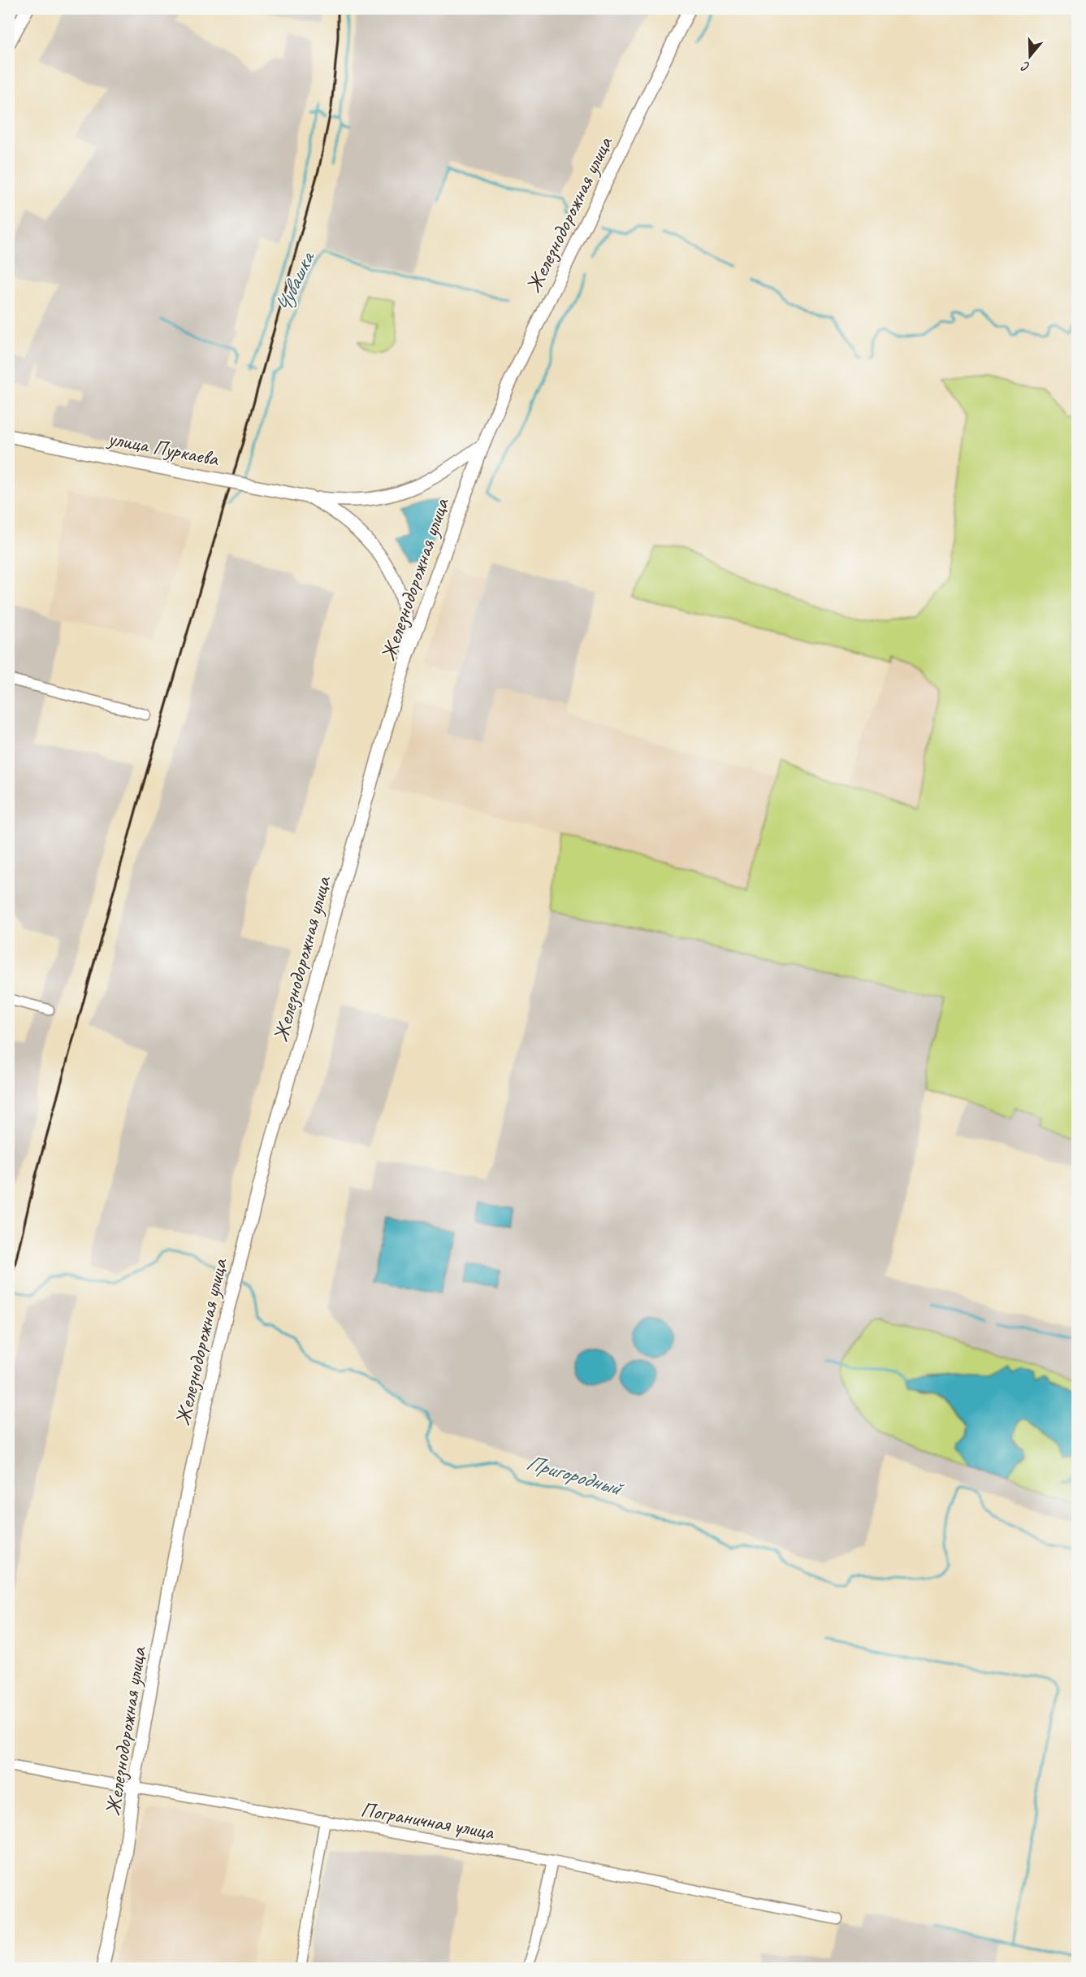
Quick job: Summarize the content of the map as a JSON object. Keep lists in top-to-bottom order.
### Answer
{
  "streets": {
    "main road": ["Железнодорожная улица", "улица Пуркаева"],
    "street": ["Пограничная улица"]
  },
  "crossings": [
    ["Железнодорожная улица", "Пограничная улица"]
  ],
  "water": ["Чувашка", "Пригородный"],
  "north": "bottom"
}
